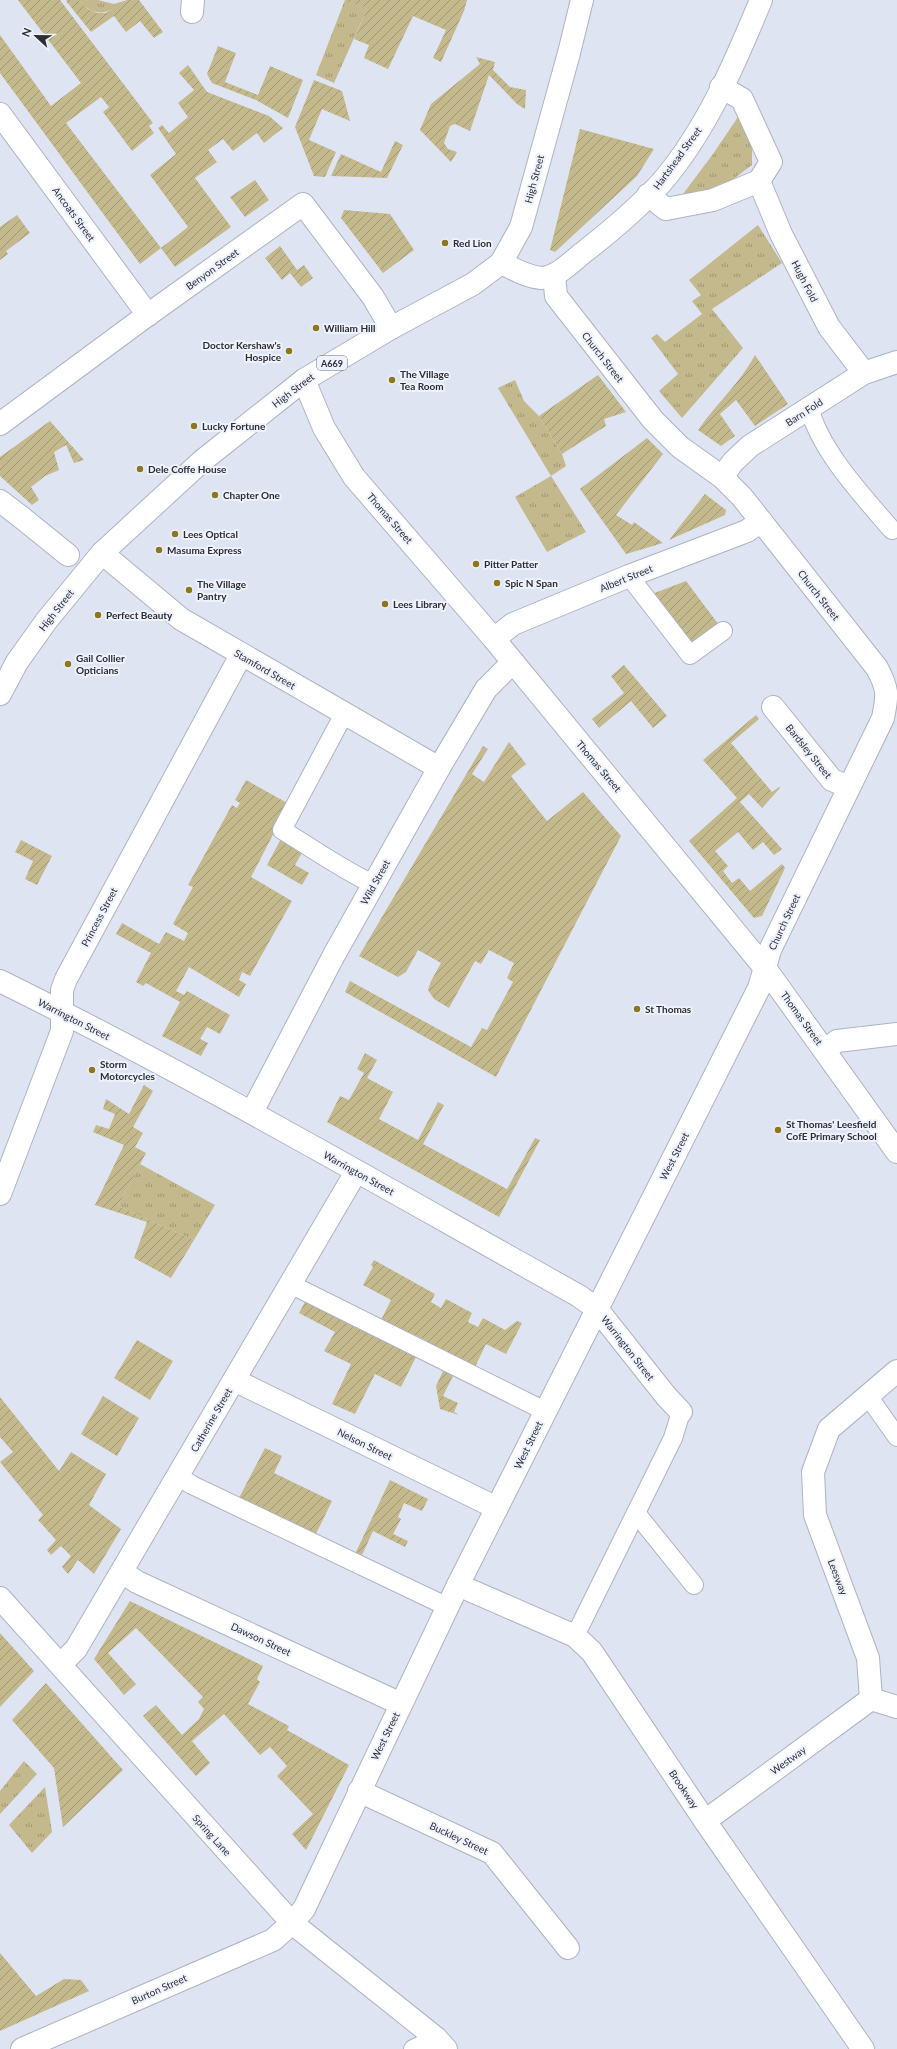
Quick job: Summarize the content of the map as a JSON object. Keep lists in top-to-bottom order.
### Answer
{
  "streets": {
    "street": [
      "Hartshead Street",
      "High Street",
      "Ancoats Street",
      "Benyon Street",
      "Hugh Fold",
      "Church Street",
      "A669",
      "Barn Fold",
      "Thomas Street",
      "Albert Street",
      "Stamford Street",
      "Bardsley Street",
      "Wild Street",
      "Princess Street",
      "Warrington Street",
      "West Street",
      "Catherine Street",
      "Nelson Street",
      "Leesway",
      "Dawson Street",
      "Westway",
      "Brookway",
      "Spring Lane",
      "Buckley Street",
      "Burton Street"
    ]
  },
  "crossings": [
    ["Hartshead Street", "Church Street"],
    ["High Street", "Benyon Street"],
    ["High Street", "Thomas Street"],
    ["High Street", "Stamford Street"],
    ["Ancoats Street", "Benyon Street"],
    ["Hugh Fold", "Barn Fold"],
    ["Church Street", "Barn Fold"],
    ["Church Street", "Thomas Street"],
    ["Church Street", "Albert Street"],
    ["Church Street", "Bardsley Street"],
    ["Church Street", "West Street"],
    ["Thomas Street", "Albert Street"],
    ["Thomas Street", "Wild Street"],
    ["Thomas Street", "West Street"],
    ["Stamford Street", "Wild Street"],
    ["Stamford Street", "Princess Street"],
    ["Wild Street", "Warrington Street"],
    ["Princess Street", "Warrington Street"],
    ["Warrington Street", "West Street"],
    ["Warrington Street", "Catherine Street"],
    ["West Street", "Nelson Street"],
    ["West Street", "Dawson Street"],
    ["West Street", "Brookway"],
    ["West Street", "Spring Lane"],
    ["West Street", "Buckley Street"],
    ["West Street", "Burton Street"],
    ["Catherine Street", "Nelson Street"],
    ["Catherine Street", "Dawson Street"],
    ["Catherine Street", "Spring Lane"],
    ["Leesway", "Westway"],
    ["Westway", "Brookway"],
    ["Spring Lane", "Burton Street"]
  ],
  "places": [
    "Red Lion",
    "William Hill",
    "Doctor Kershaw's Hospice",
    "The Village Tea Room",
    "Lucky Fortune",
    "Dele Coffe House",
    "Chapter One",
    "Lees Optical",
    "Masuma Express",
    "Pitter Patter",
    "Spic N Span",
    "The Village Pantry",
    "Lees Library",
    "Perfect Beauty",
    "Gail Collier Opticians",
    "St Thomas",
    "Storm Motorcycles",
    "St Thomas' Leesfield CofE Primary School"
  ],
  "north": "left"
}
